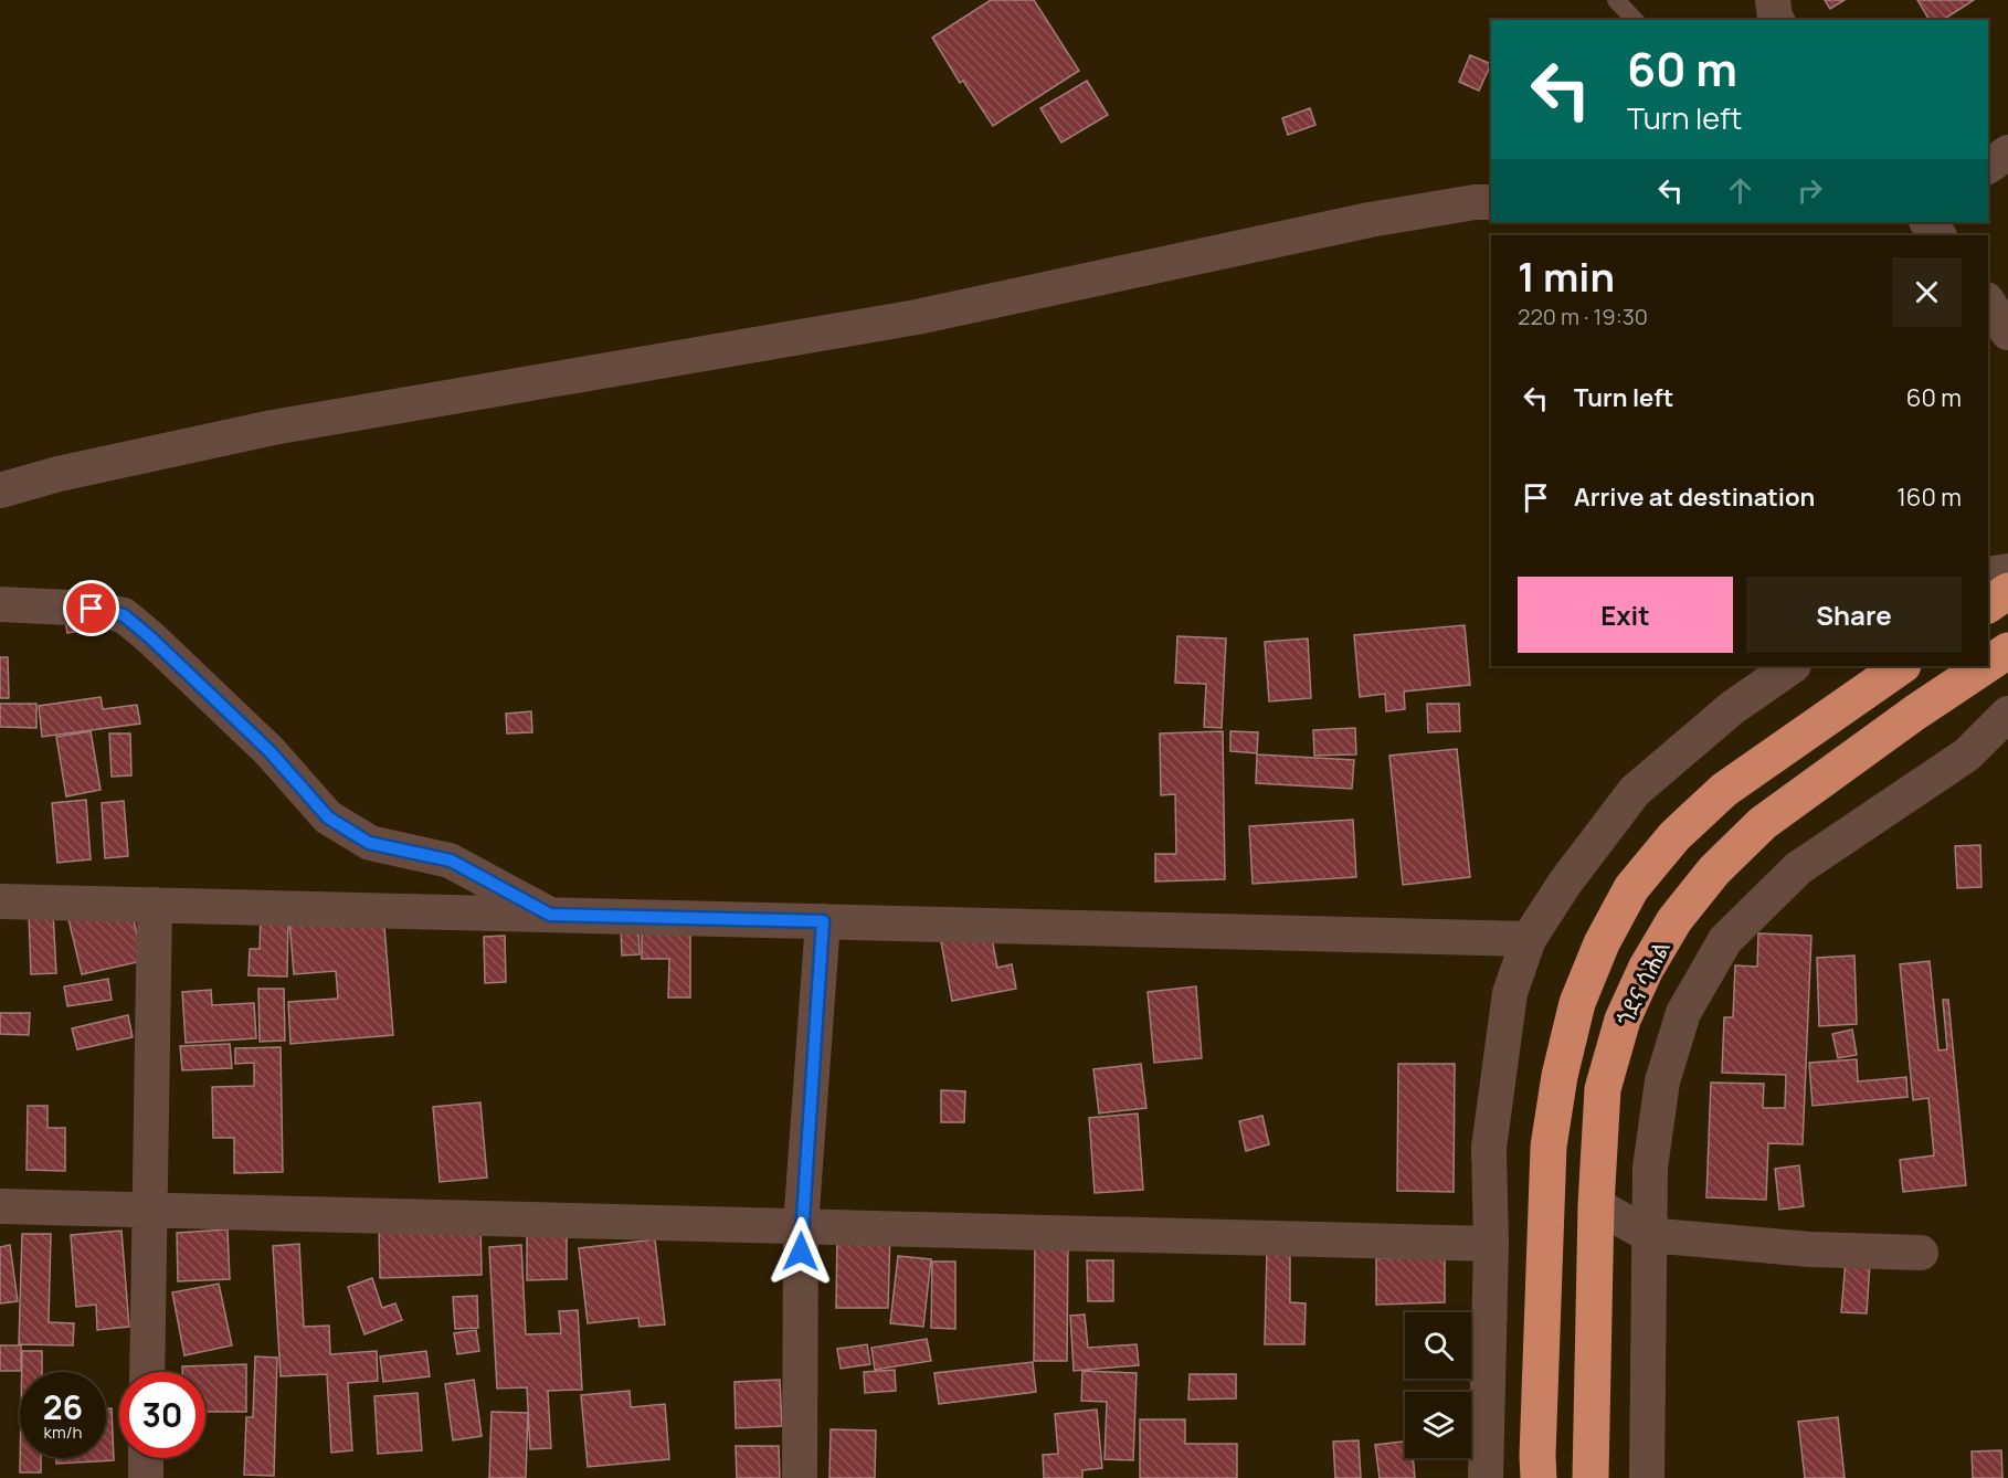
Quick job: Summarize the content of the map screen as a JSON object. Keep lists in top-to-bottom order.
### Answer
{
  "streets": {
    "highway": ["ጎደና ሳሕል"]
  },
  "page": {
    "turn": ["60 m", "Turn left"],
    "heading": ["1 min", "220 m · 19:30"],
    "list": [
      {
        "name": "Turn left",
        "value": "60 m"
      },
      {
        "name": "Arrive at destination",
        "value": "160 m"
      }
    ],
    "buttons": ["Exit", "Share"],
    "speed": "26 km/h",
    "limit": "30"
  }
}
